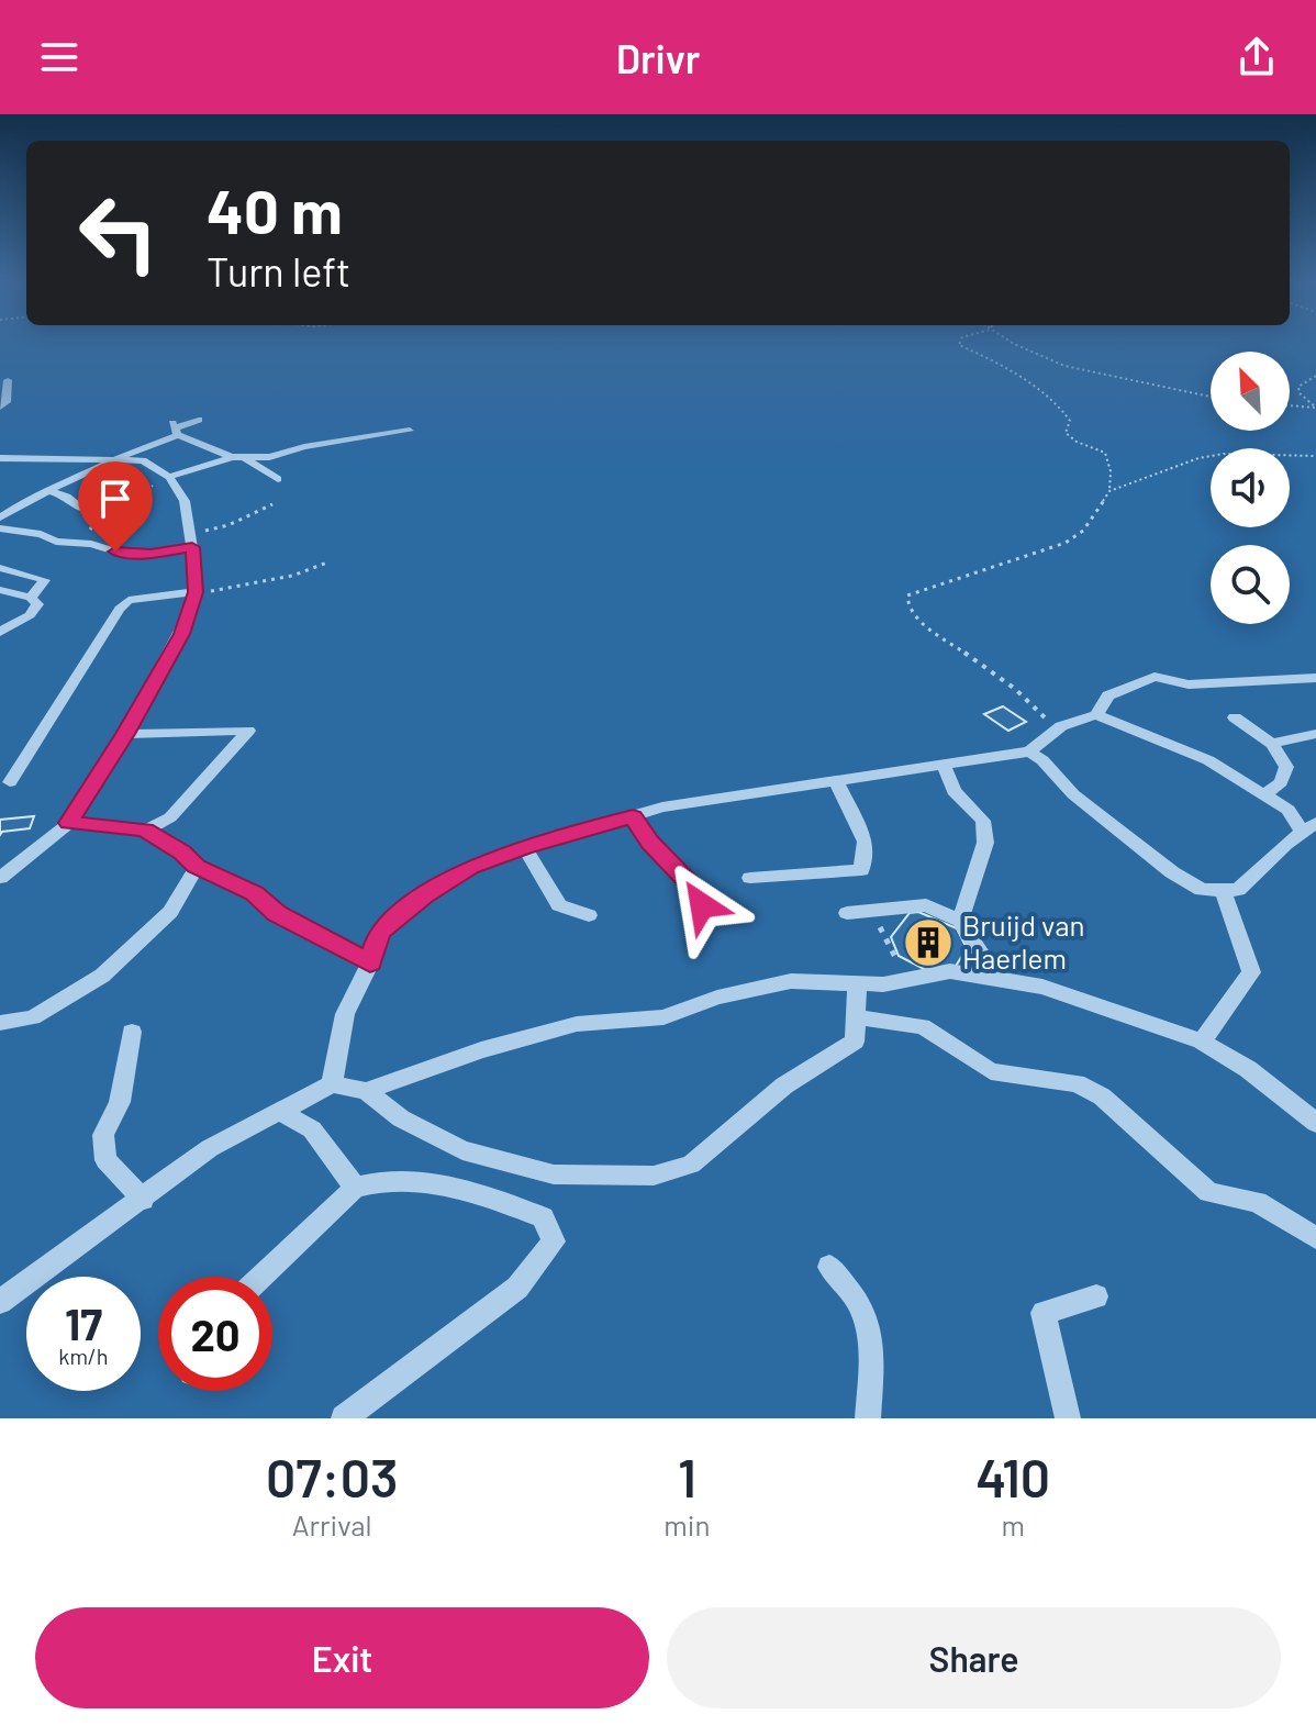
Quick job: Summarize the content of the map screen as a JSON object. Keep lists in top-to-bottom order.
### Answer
{
  "places": {
    "building": ["Bruijd van Haerlem"]
  },
  "north": "top left",
  "page": {
    "header": "Drivr",
    "turn": ["40 m", "Turn left"],
    "speed": "17 km/h",
    "limit": "20",
    "eta": [
      "07:03",
      "Arrival",
      "1",
      "min",
      "410",
      "m"
    ],
    "buttons": ["Exit", "Share"]
  }
}
